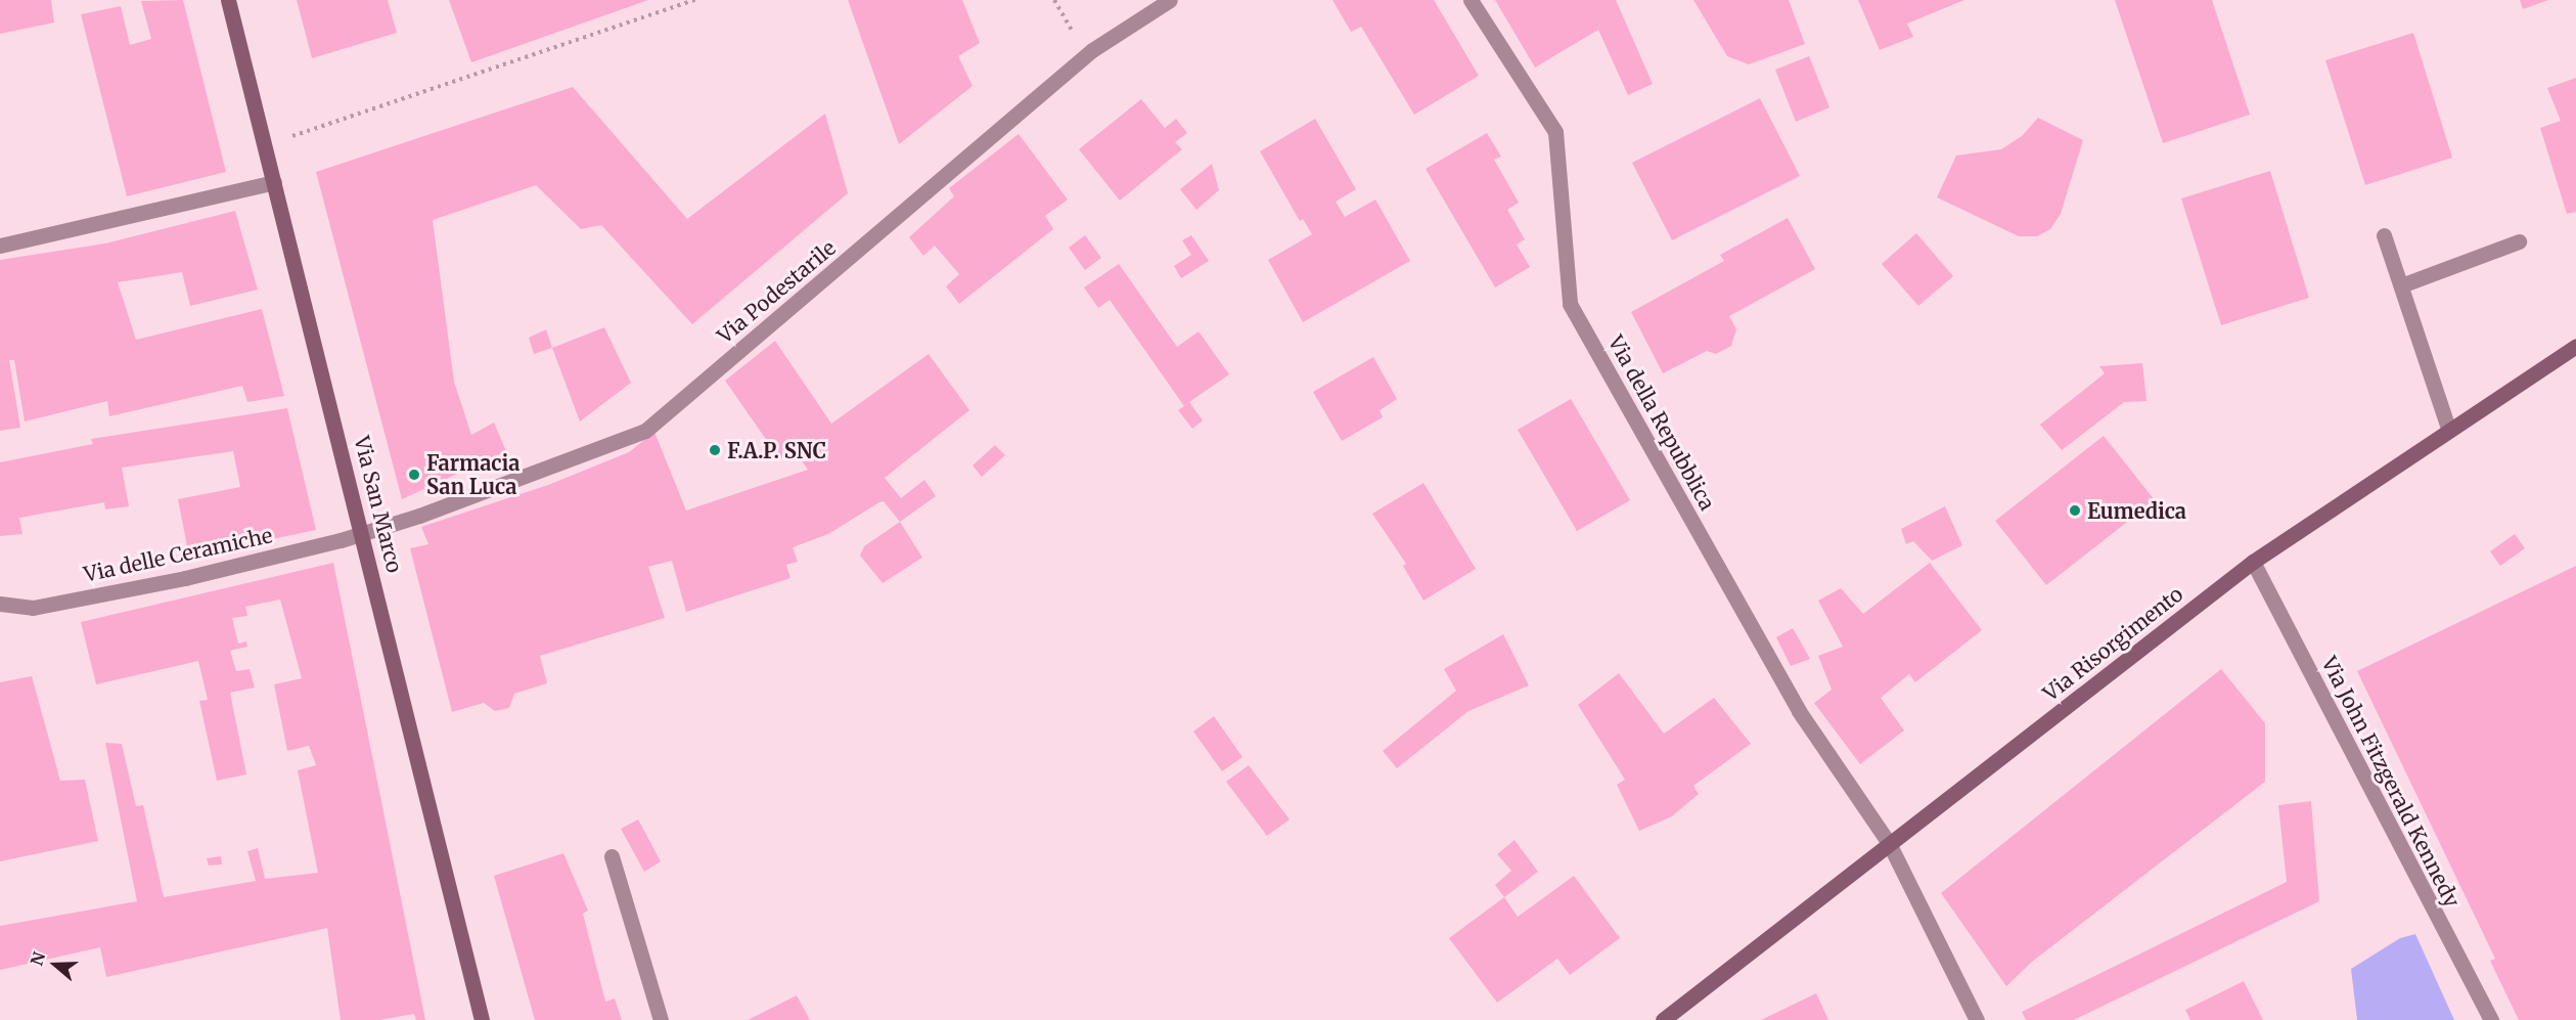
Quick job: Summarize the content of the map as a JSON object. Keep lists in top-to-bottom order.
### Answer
{
  "streets": {
    "street": [
      "Via Podestarile",
      "Via della Repubblica",
      "Via San Marco",
      "Via delle Ceramiche",
      "Via Risorgimento",
      "Via John Fitzgerald Kennedy"
    ]
  },
  "crossings": [
    ["Via Podestarile", "Via San Marco"],
    ["Via Podestarile", "Via delle Ceramiche"],
    ["Via della Repubblica", "Via Risorgimento"],
    ["Via San Marco", "Via delle Ceramiche"],
    ["Via Risorgimento", "Via John Fitzgerald Kennedy"]
  ],
  "places": ["F.A.P. SNC", "Farmacia San Luca", "Eumedica"],
  "north": "left"
}
